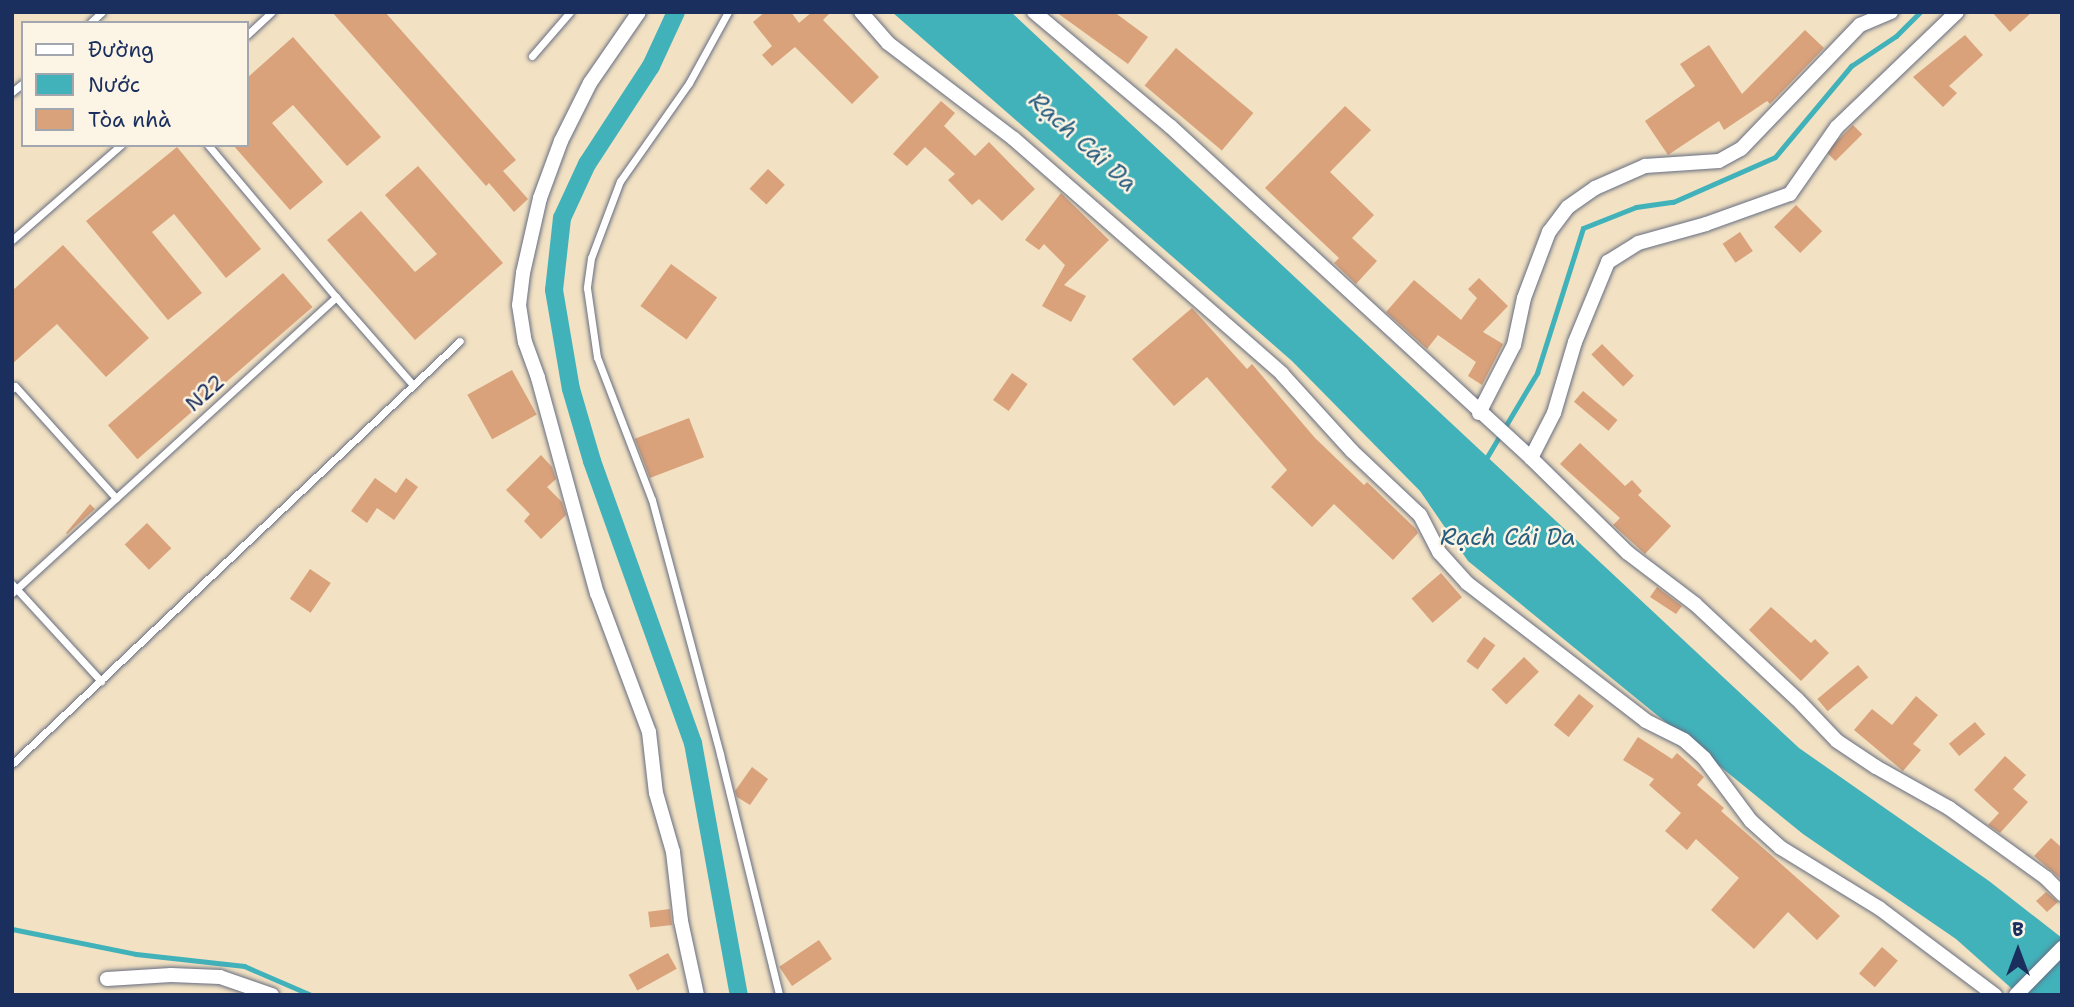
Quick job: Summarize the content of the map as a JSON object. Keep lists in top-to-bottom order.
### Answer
{
  "streets": {
    "lane": ["N22"]
  },
  "water": ["Rạch Cái Da"],
  "legend": ["Đường", "Nước", "Tòa nhà"],
  "north": "top"
}
